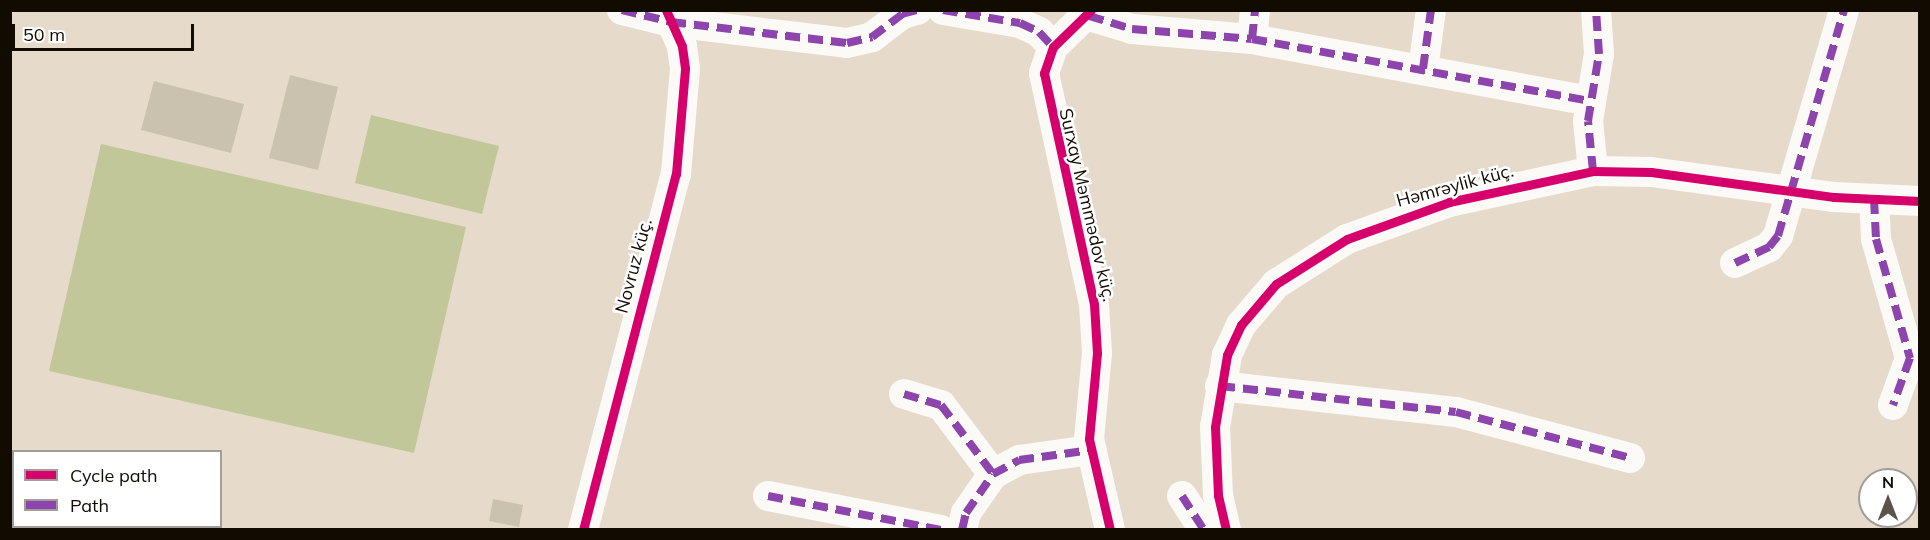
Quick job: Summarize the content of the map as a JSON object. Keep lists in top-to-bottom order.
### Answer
{
  "streets": {
    "street": ["Həmrəylik küç.", "Surxay Məmmədov küç.", "Novruz küç."]
  },
  "legend": ["Cycle path", "Path"],
  "scale_bar": "50 m",
  "north": "top"
}
